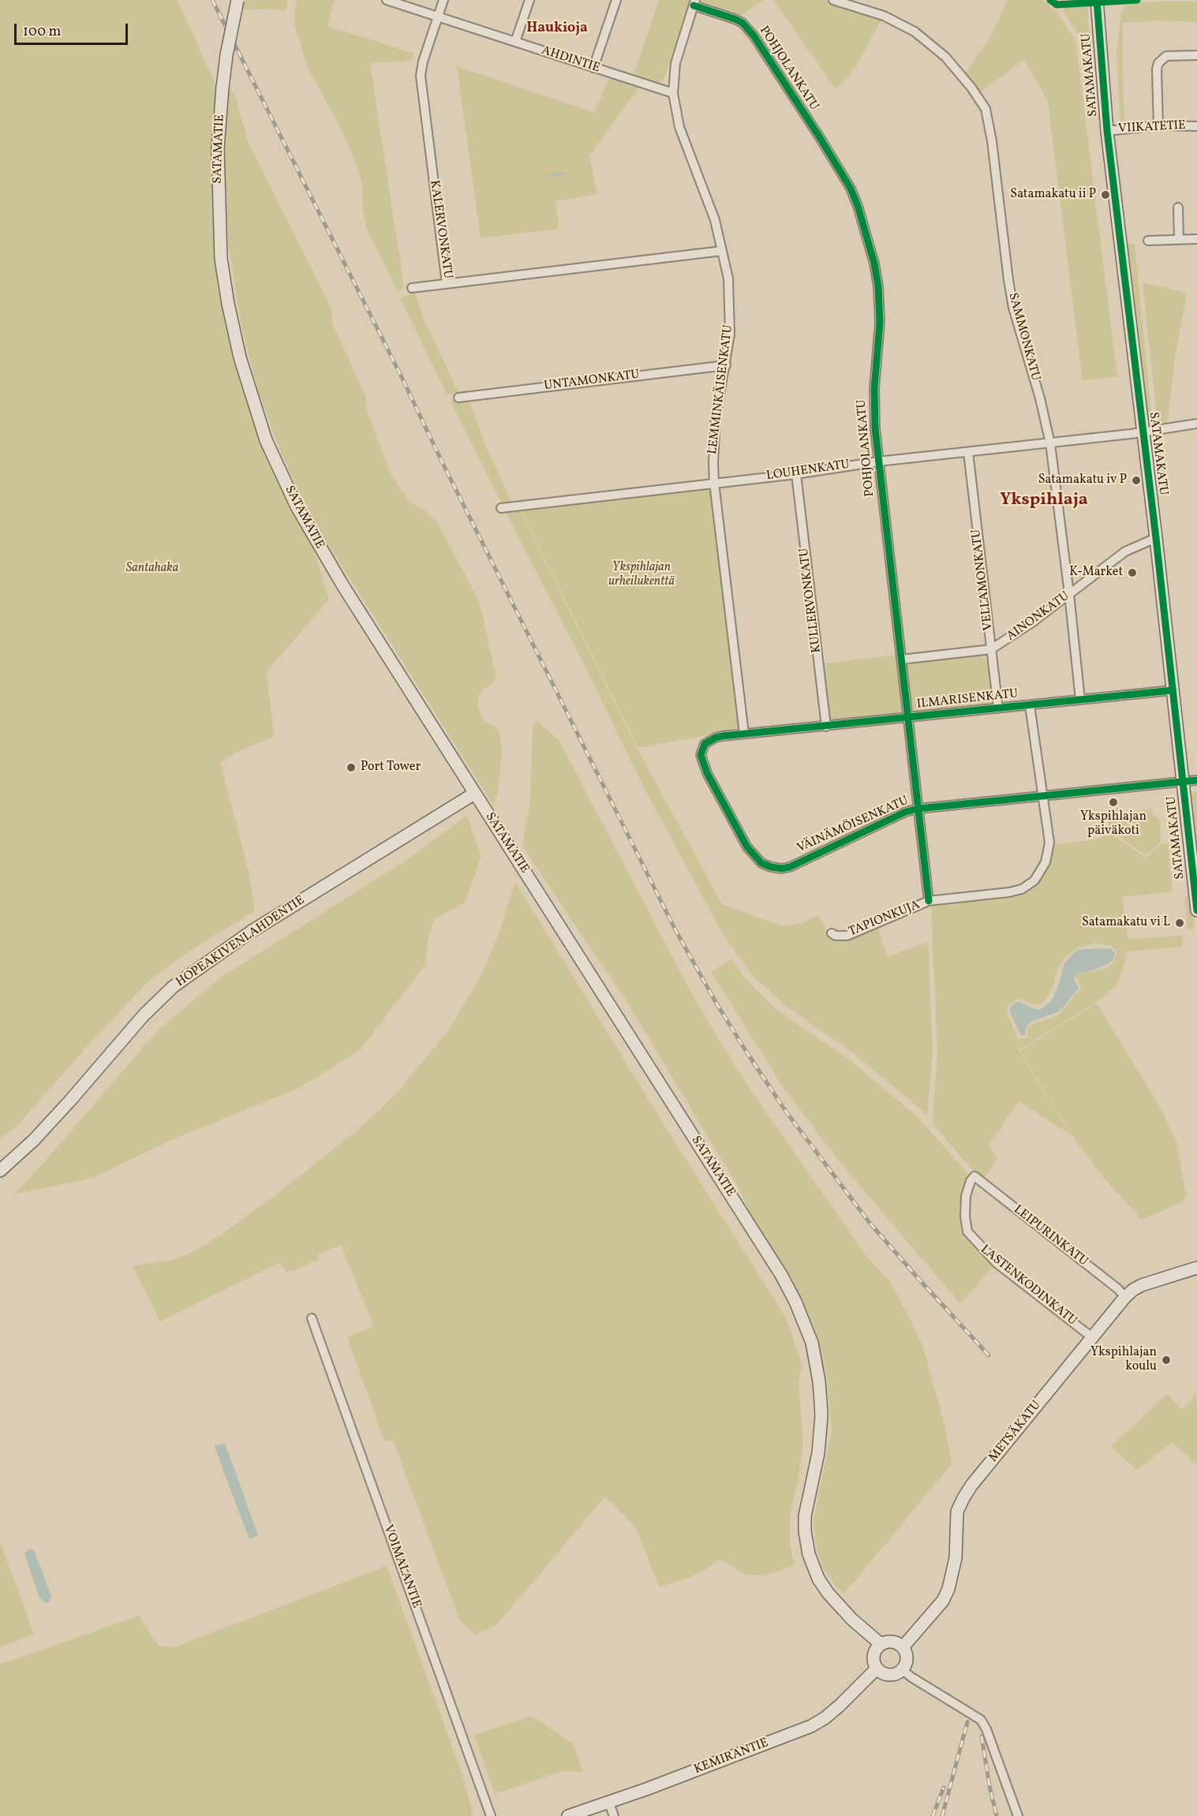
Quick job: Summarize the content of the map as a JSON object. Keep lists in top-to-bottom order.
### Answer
{
  "streets": {
    "street": [
      "AHDINTIE",
      "POHJOLANKATU",
      "SATAMAKATU",
      "VIIKATETIE",
      "SATAMATIE",
      "KALERVONKATU",
      "SAMMONKATU",
      "UNTAMONKATU",
      "LEMMINKÄISENKATU",
      "LOUHENKATU",
      "VELLAMONKATU",
      "KULLERVONKATU",
      "AINONKATU",
      "ILMARISENKATU",
      "VÄINÄMÖISENKATU",
      "TAPIONKUJA",
      "HOPEAKIVENLAHDENTIE",
      "LEIPURINKATU",
      "LASTENKODINKATU",
      "METSÄKATU",
      "VOIMALANTIE",
      "KEMIRANTIE"
    ]
  },
  "crossings": [
    ["AHDINTIE", "KALERVONKATU"],
    ["AHDINTIE", "LEMMINKÄISENKATU"],
    ["POHJOLANKATU", "LEMMINKÄISENKATU"],
    ["POHJOLANKATU", "LOUHENKATU"],
    ["POHJOLANKATU", "ILMARISENKATU"],
    ["POHJOLANKATU", "VÄINÄMÖISENKATU"],
    ["POHJOLANKATU", "TAPIONKUJA"],
    ["SATAMAKATU", "VIIKATETIE"],
    ["SATAMAKATU", "LOUHENKATU"],
    ["SATAMAKATU", "AINONKATU"],
    ["SATAMAKATU", "ILMARISENKATU"],
    ["SATAMAKATU", "VÄINÄMÖISENKATU"],
    ["SATAMATIE", "HOPEAKIVENLAHDENTIE"],
    ["SATAMATIE", "METSÄKATU"],
    ["SATAMATIE", "KEMIRANTIE"],
    ["KALERVONKATU", "LEMMINKÄISENKATU"],
    ["SAMMONKATU", "LOUHENKATU"],
    ["SAMMONKATU", "AINONKATU"],
    ["SAMMONKATU", "ILMARISENKATU"],
    ["UNTAMONKATU", "LEMMINKÄISENKATU"],
    ["LEMMINKÄISENKATU", "LOUHENKATU"],
    ["LEMMINKÄISENKATU", "ILMARISENKATU"],
    ["LOUHENKATU", "VELLAMONKATU"],
    ["LOUHENKATU", "KULLERVONKATU"],
    ["VELLAMONKATU", "AINONKATU"],
    ["VELLAMONKATU", "ILMARISENKATU"],
    ["KULLERVONKATU", "ILMARISENKATU"],
    ["ILMARISENKATU", "VÄINÄMÖISENKATU"],
    ["VÄINÄMÖISENKATU", "TAPIONKUJA"],
    ["LEIPURINKATU", "LASTENKODINKATU"],
    ["LEIPURINKATU", "METSÄKATU"],
    ["LASTENKODINKATU", "METSÄKATU"],
    ["METSÄKATU", "KEMIRANTIE"]
  ],
  "districts": ["Haukioja", "Ykspihlaja"],
  "parks": ["Ykspihlajan urheilukenttä", "Santahaka"],
  "places": [
    "Satamakatu ii P",
    "Satamakatu iv P",
    "K-Market",
    "Port Tower",
    "Ykspihlajan päiväkoti",
    "Satamakatu vi L",
    "Ykspihlajan koulu"
  ],
  "scale_bar": "100 m"
}
